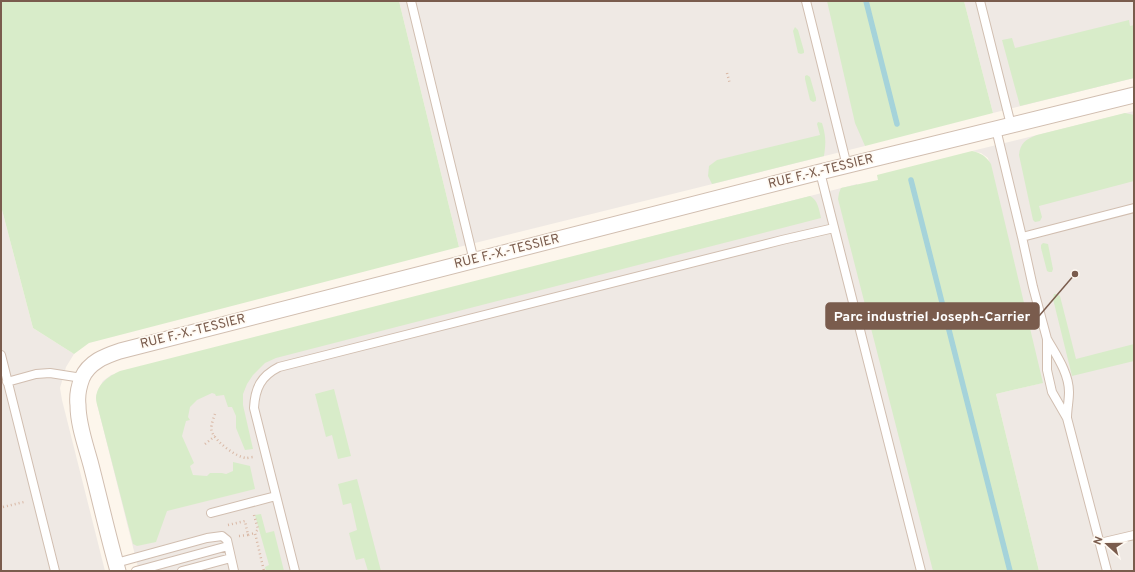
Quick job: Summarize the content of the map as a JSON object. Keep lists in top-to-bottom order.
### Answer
{
  "streets": {
    "street": ["RUE F.-X.-TESSIER"]
  },
  "places": ["Parc industriel Joseph-Carrier"],
  "north": "left"
}
